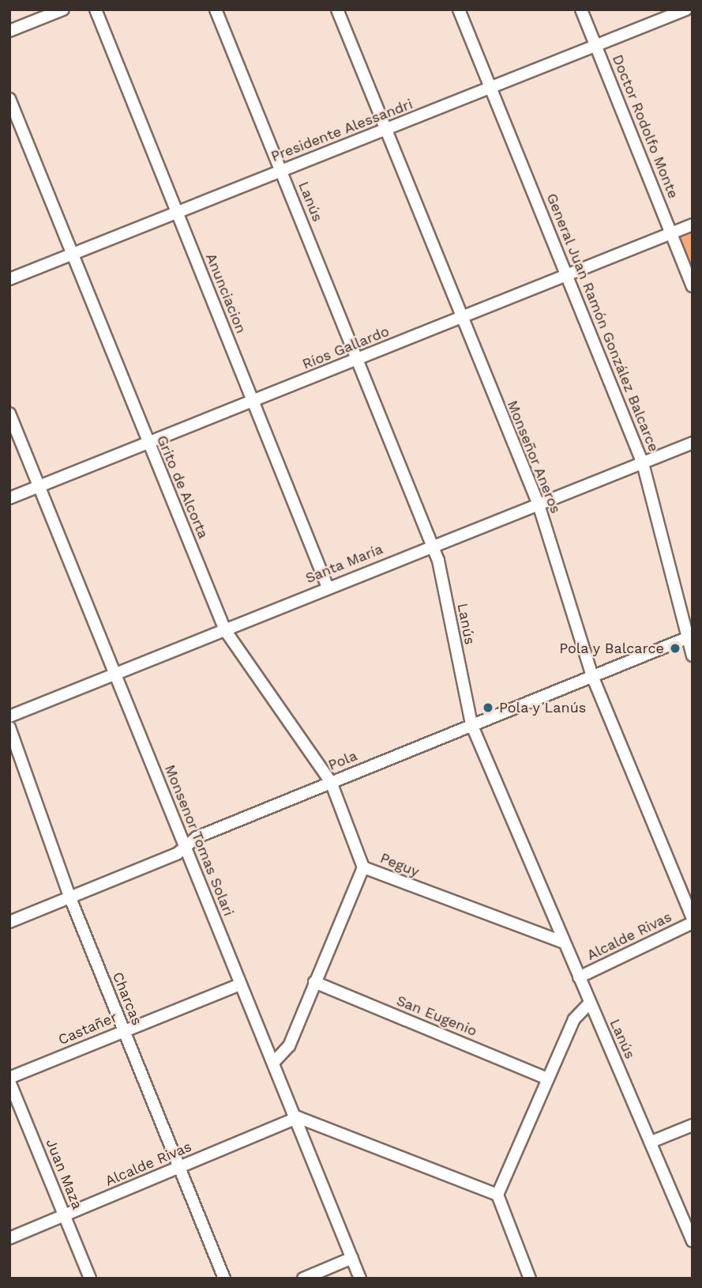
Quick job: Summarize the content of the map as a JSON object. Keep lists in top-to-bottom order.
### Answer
{
  "streets": {
    "street": [
      "Doctor Rodolfo Monte",
      "Presidente Alessandri",
      "Lanús",
      "Anunciacion",
      "General Juan Ramón González Balcarce",
      "Ríos Gallardo",
      "Monseñor Aneros",
      "Grito de Alcorta",
      "Santa María",
      "Pola",
      "Monsenor Tomas Solari",
      "Peguy",
      "Alcalde Rivas",
      "Charcas",
      "San Eugenio",
      "Castañer",
      "Juan Maza"
    ]
  },
  "crossings": [
    ["Doctor Rodolfo Monte", "Presidente Alessandri"],
    ["Doctor Rodolfo Monte", "Ríos Gallardo"],
    ["Presidente Alessandri", "Lanús"],
    ["Presidente Alessandri", "Anunciacion"],
    ["Presidente Alessandri", "General Juan Ramón González Balcarce"],
    ["Presidente Alessandri", "Monseñor Aneros"],
    ["Presidente Alessandri", "Grito de Alcorta"],
    ["Lanús", "Ríos Gallardo"],
    ["Lanús", "Santa María"],
    ["Lanús", "Pola"],
    ["Lanús", "Peguy"],
    ["Lanús", "Alcalde Rivas"],
    ["Anunciacion", "Ríos Gallardo"],
    ["Anunciacion", "Santa María"],
    ["General Juan Ramón González Balcarce", "Ríos Gallardo"],
    ["General Juan Ramón González Balcarce", "Santa María"],
    ["General Juan Ramón González Balcarce", "Pola"],
    ["Ríos Gallardo", "Monseñor Aneros"],
    ["Ríos Gallardo", "Grito de Alcorta"],
    ["Ríos Gallardo", "Monsenor Tomas Solari"],
    ["Monseñor Aneros", "Santa María"],
    ["Monseñor Aneros", "Pola"],
    ["Monseñor Aneros", "Alcalde Rivas"],
    ["Grito de Alcorta", "Santa María"],
    ["Grito de Alcorta", "Pola"],
    ["Grito de Alcorta", "Peguy"],
    ["Santa María", "Monsenor Tomas Solari"],
    ["Pola", "Monsenor Tomas Solari"],
    ["Pola", "Charcas"],
    ["Monsenor Tomas Solari", "Peguy"],
    ["Monsenor Tomas Solari", "Alcalde Rivas"],
    ["Monsenor Tomas Solari", "Castañer"],
    ["Peguy", "San Eugenio"],
    ["Alcalde Rivas", "Charcas"],
    ["Alcalde Rivas", "Juan Maza"],
    ["Charcas", "Castañer"],
    ["Castañer", "Juan Maza"]
  ],
  "places": ["Pola y Balcarce", "Pola y Lanús"]
}
